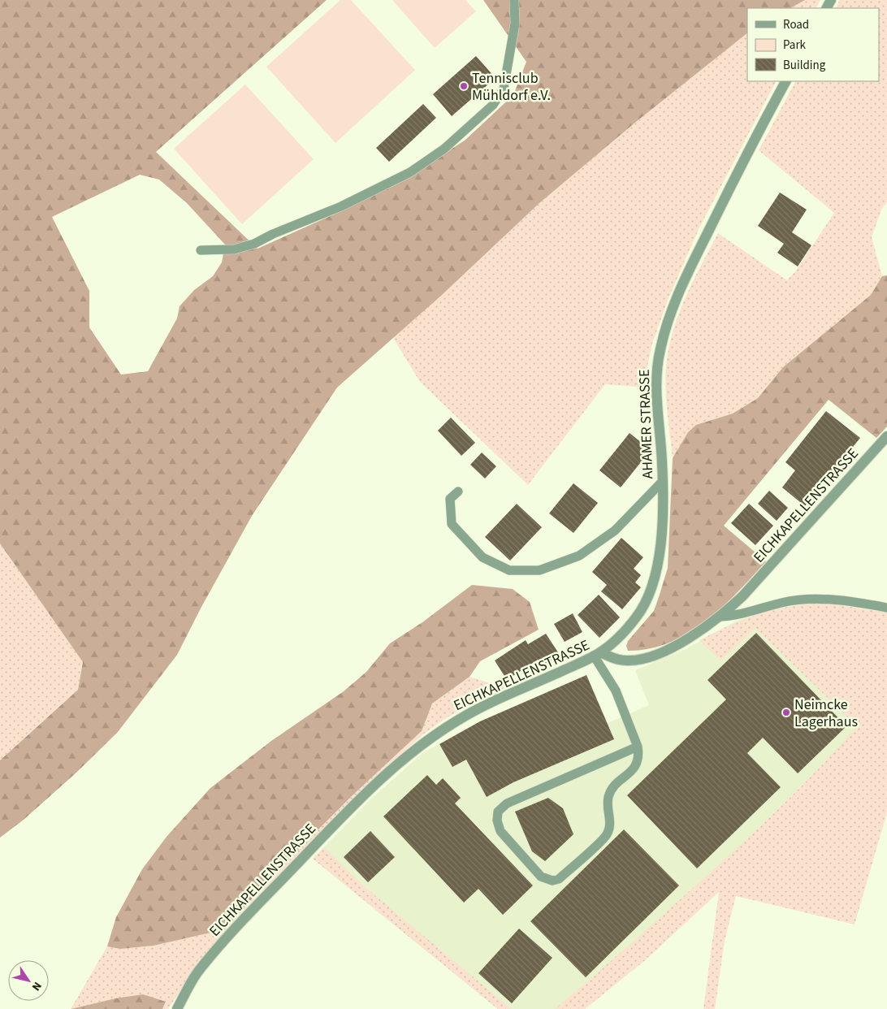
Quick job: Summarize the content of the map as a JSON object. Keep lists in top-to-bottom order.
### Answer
{
  "streets": {
    "street": ["AHAMER STRASSE", "EICHKAPELLENSTRASSE"]
  },
  "crossings": [
    ["AHAMER STRASSE", "EICHKAPELLENSTRASSE"]
  ],
  "places": ["Tennisclub Mühldorf e.V.", "Neimcke Lagerhaus"],
  "legend": ["Road", "Park", "Building"],
  "north": "bottom right"
}
